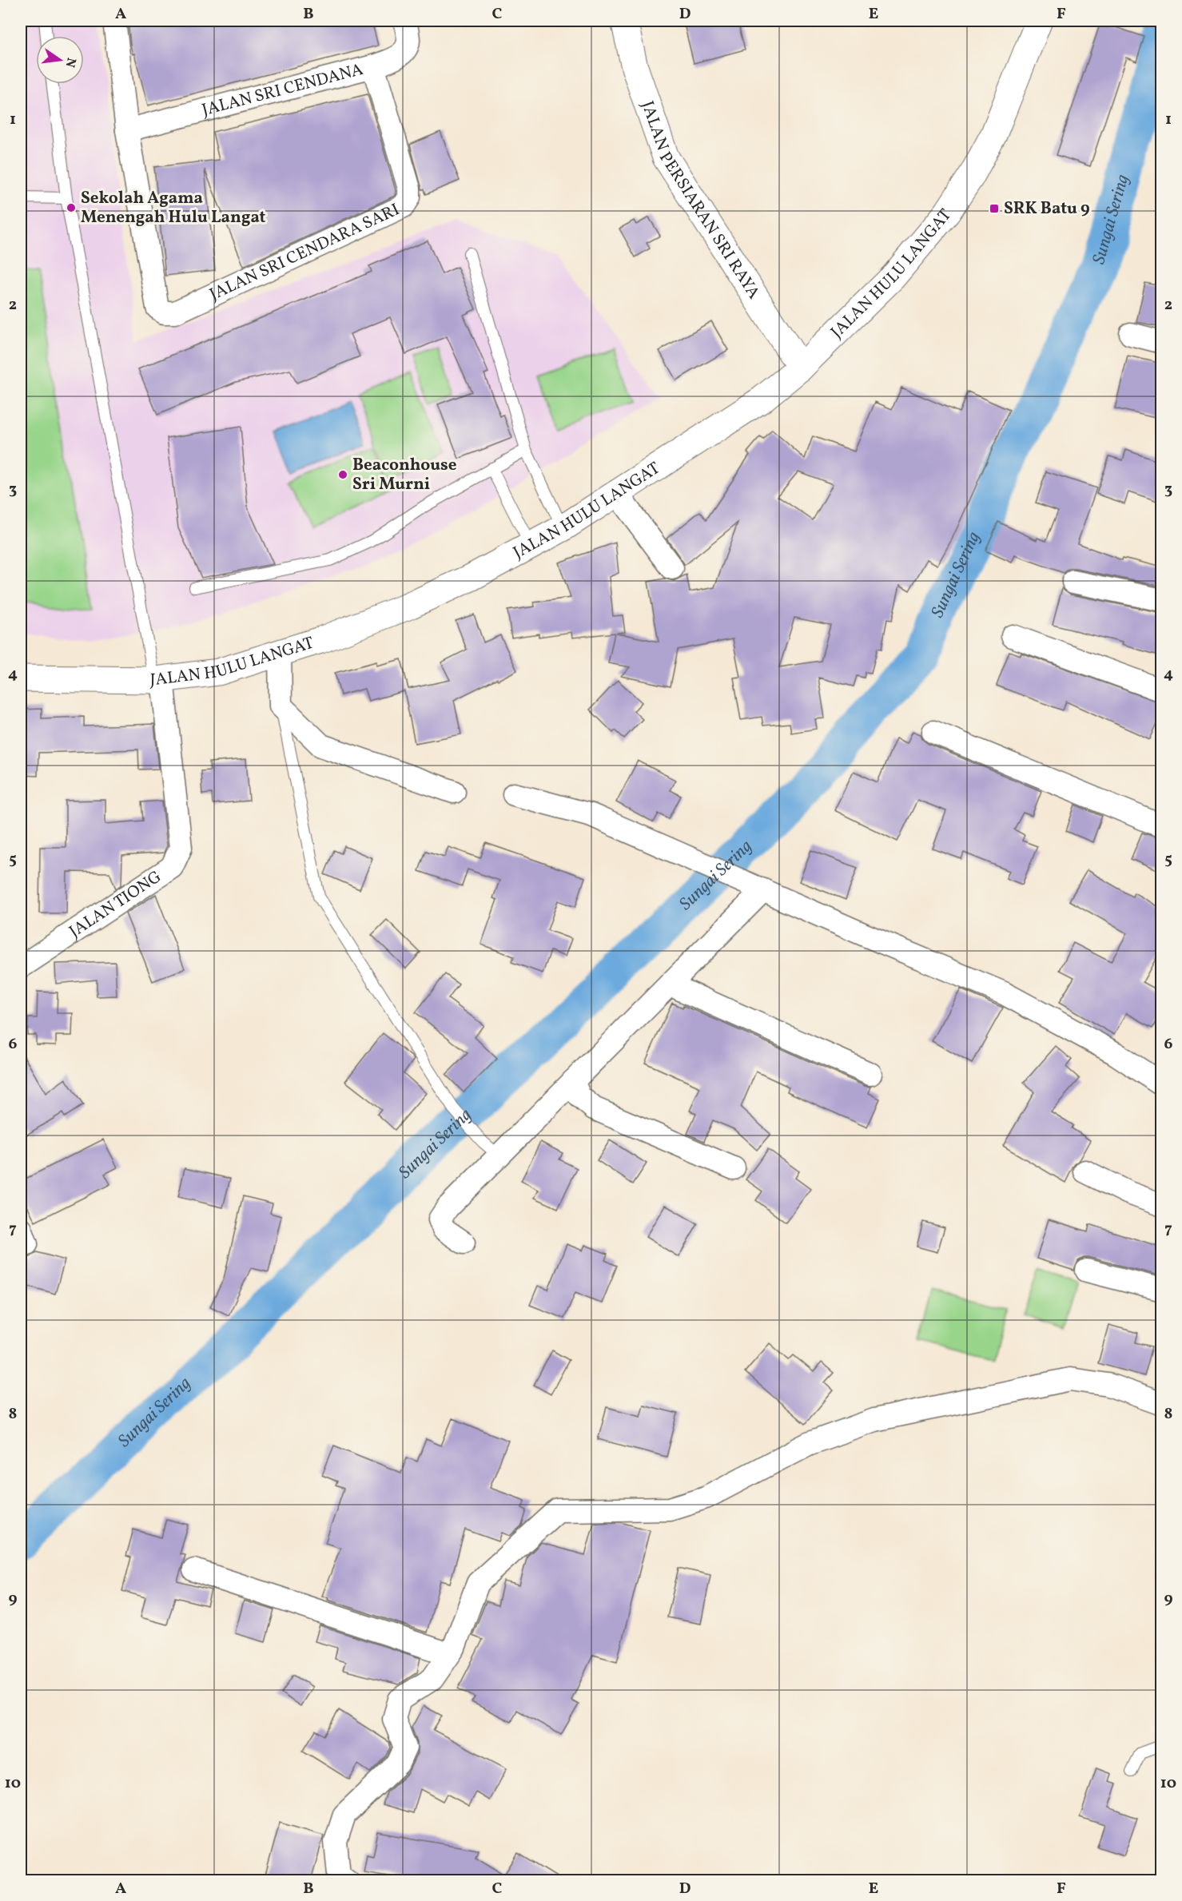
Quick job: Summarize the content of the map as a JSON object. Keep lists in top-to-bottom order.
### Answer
{
  "streets": {
    "main road": ["JALAN PERSIARAN SRI RAYA", "JALAN HULU LANGAT"],
    "street": ["JALAN SRI CENDANA", "JALAN SRI CENDARA SARI", "JALAN TIONG"]
  },
  "crossings": [
    ["JALAN SRI CENDANA", "JALAN SRI CENDARA SARI"],
    ["JALAN PERSIARAN SRI RAYA", "JALAN HULU LANGAT"],
    ["JALAN HULU LANGAT", "JALAN TIONG"]
  ],
  "water": ["Sungai Sering"],
  "places": {
    "other": ["Sekolah Agama Menengah Hulu Langat", "Beaconhouse Sri Murni"],
    "transit": ["SRK Batu 9"]
  },
  "north": "right",
  "grid": {
    "columns": [
      "A",
      "B",
      "C",
      "D",
      "E",
      "F"
    ],
    "rows": [
      "1",
      "2",
      "3",
      "4",
      "5",
      "6",
      "7",
      "8",
      "9",
      "10"
    ]
  }
}
